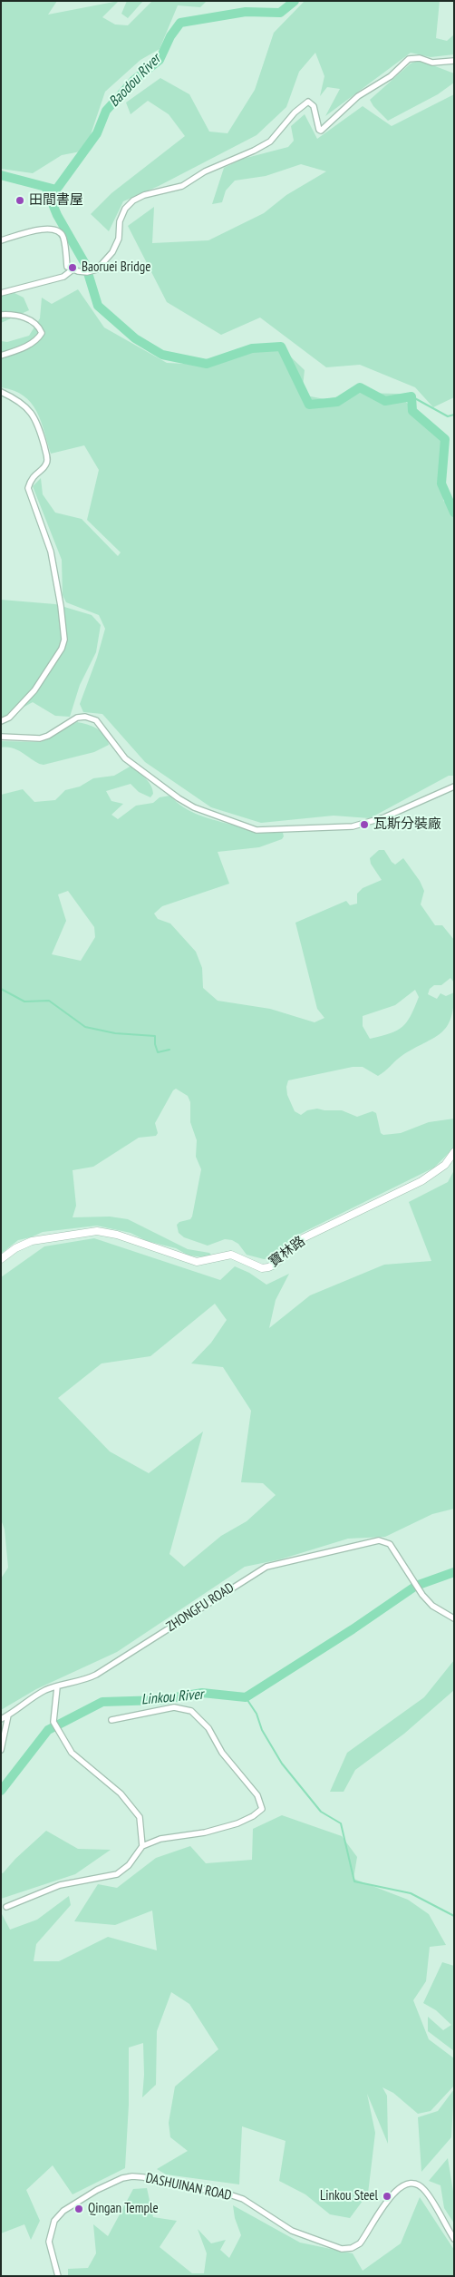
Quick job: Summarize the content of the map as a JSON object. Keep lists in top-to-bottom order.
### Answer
{
  "streets": {
    "main road": ["寶林路"],
    "street": ["ZHONGFU ROAD", "DASHUINAN ROAD"]
  },
  "water": ["Baodou River", "Linkou River"],
  "places": [
    "田間書屋",
    "Baoruei Bridge",
    "瓦斯分裝廠",
    "Linkou Steel",
    "Qingan Temple"
  ]
}
